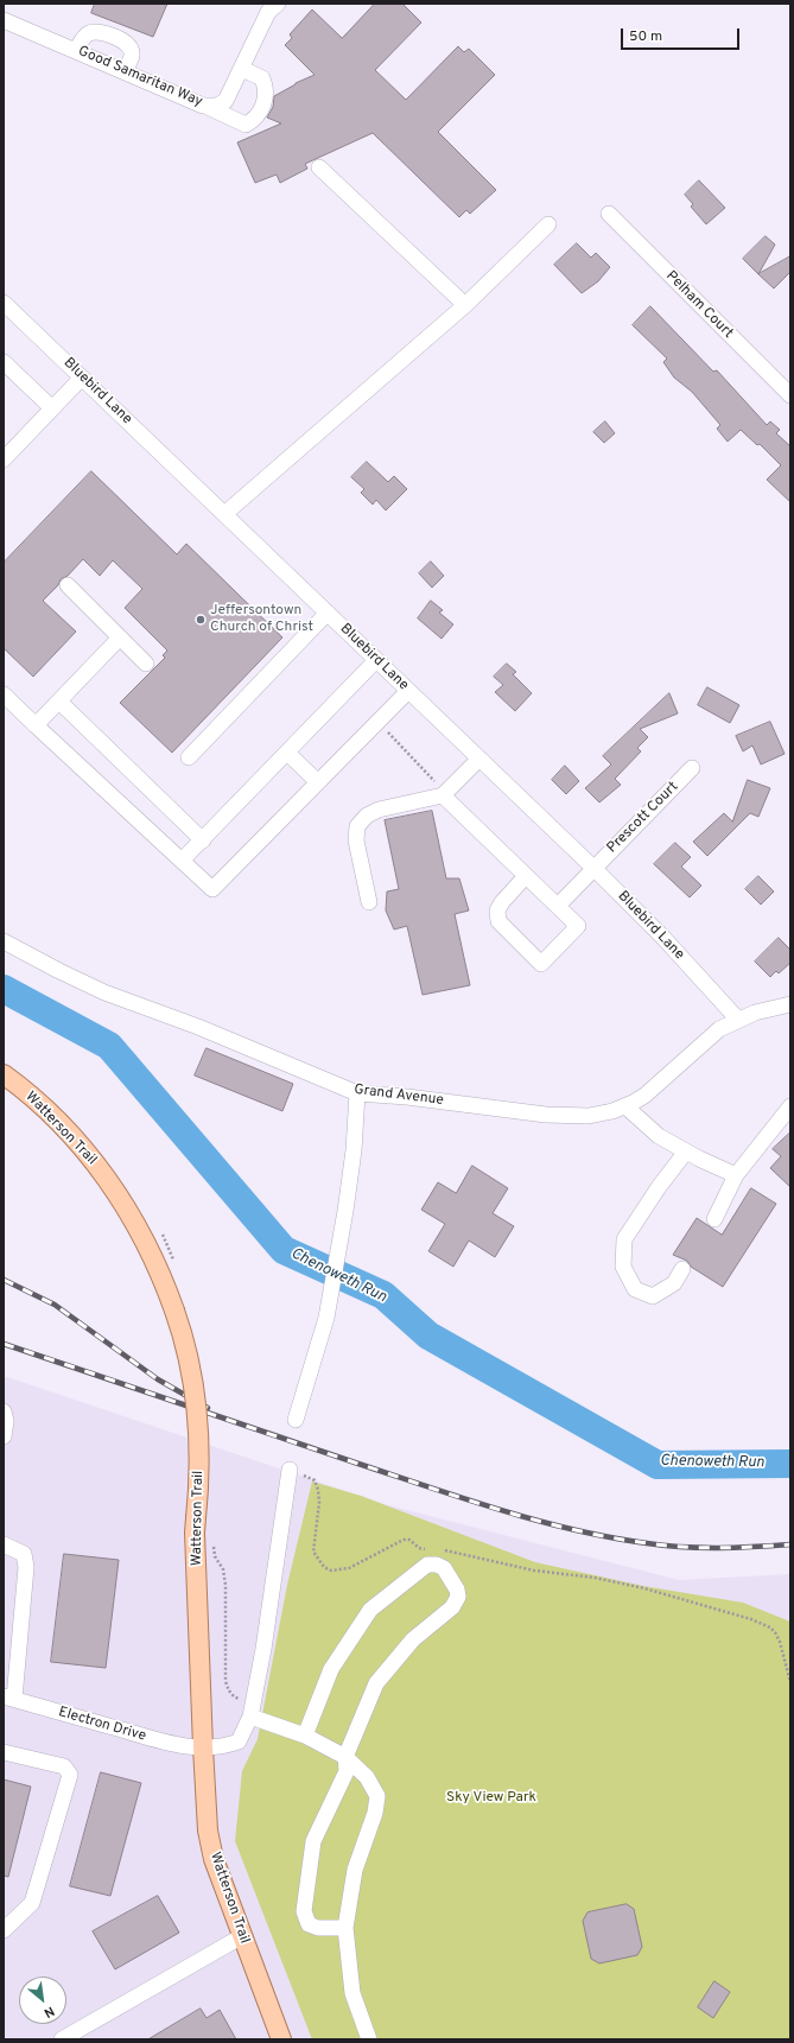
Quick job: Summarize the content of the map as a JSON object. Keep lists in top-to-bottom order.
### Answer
{
  "streets": {
    "main road": ["Watterson Trail"],
    "street": [
      "Good Samaritan Way",
      "Pelham Court",
      "Bluebird Lane",
      "Prescott Court",
      "Grand Avenue",
      "Electron Drive"
    ]
  },
  "crossings": [
    ["Bluebird Lane", "Prescott Court"],
    ["Bluebird Lane", "Grand Avenue"],
    ["Watterson Trail", "Electron Drive"]
  ],
  "water": ["Chenoweth Run"],
  "parks": ["Sky View Park"],
  "places": ["Jeffersontown Church of Christ"],
  "scale_bar": "50 m",
  "north": "bottom right"
}
